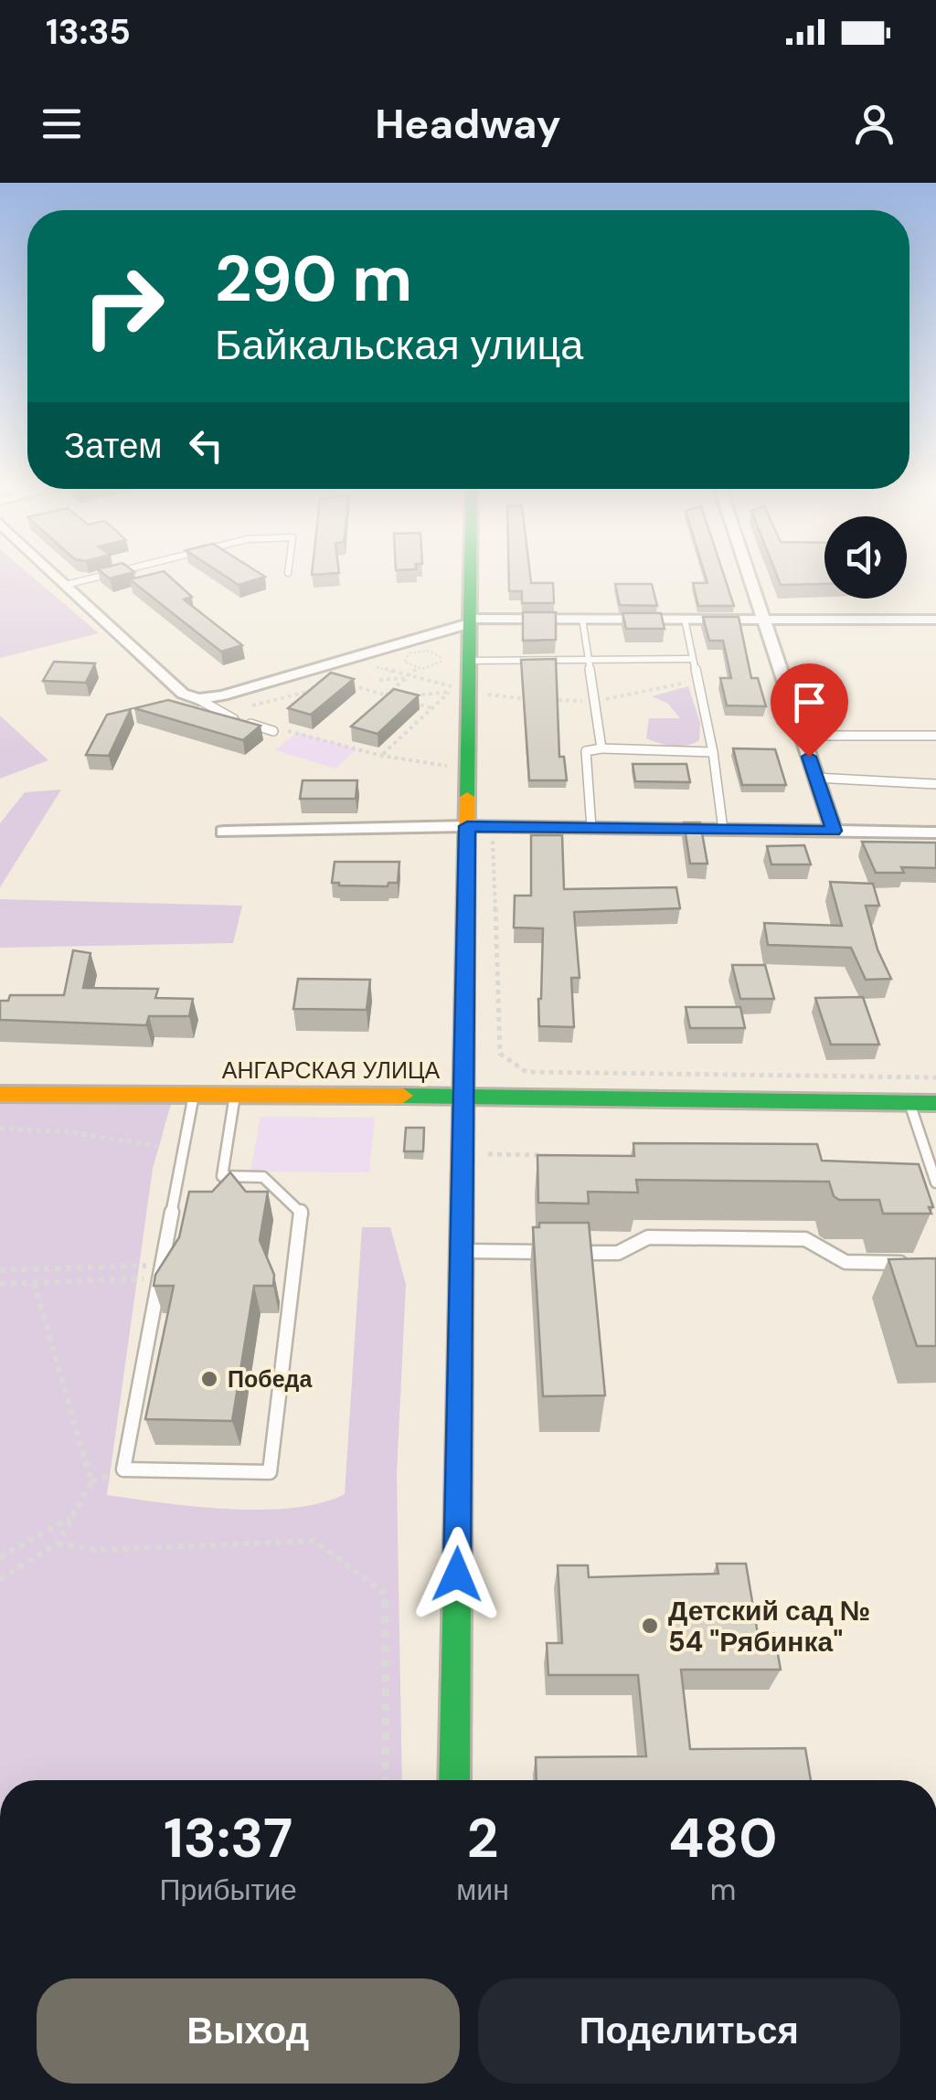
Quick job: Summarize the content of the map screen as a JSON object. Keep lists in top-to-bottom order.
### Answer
{
  "streets": {
    "street": ["АНГАРСКАЯ УЛИЦА"]
  },
  "places": ["Победа", "Детский сад № 54 \"Рябинка\""],
  "page": {
    "status": "13:35",
    "header": "Headway",
    "turn": ["290 m", "Байкальская улица"],
    "then": "Затем",
    "eta": [
      "13:37",
      "Прибытие",
      "2",
      "мин",
      "480",
      "m"
    ],
    "buttons": ["Выход", "Поделиться"]
  }
}
